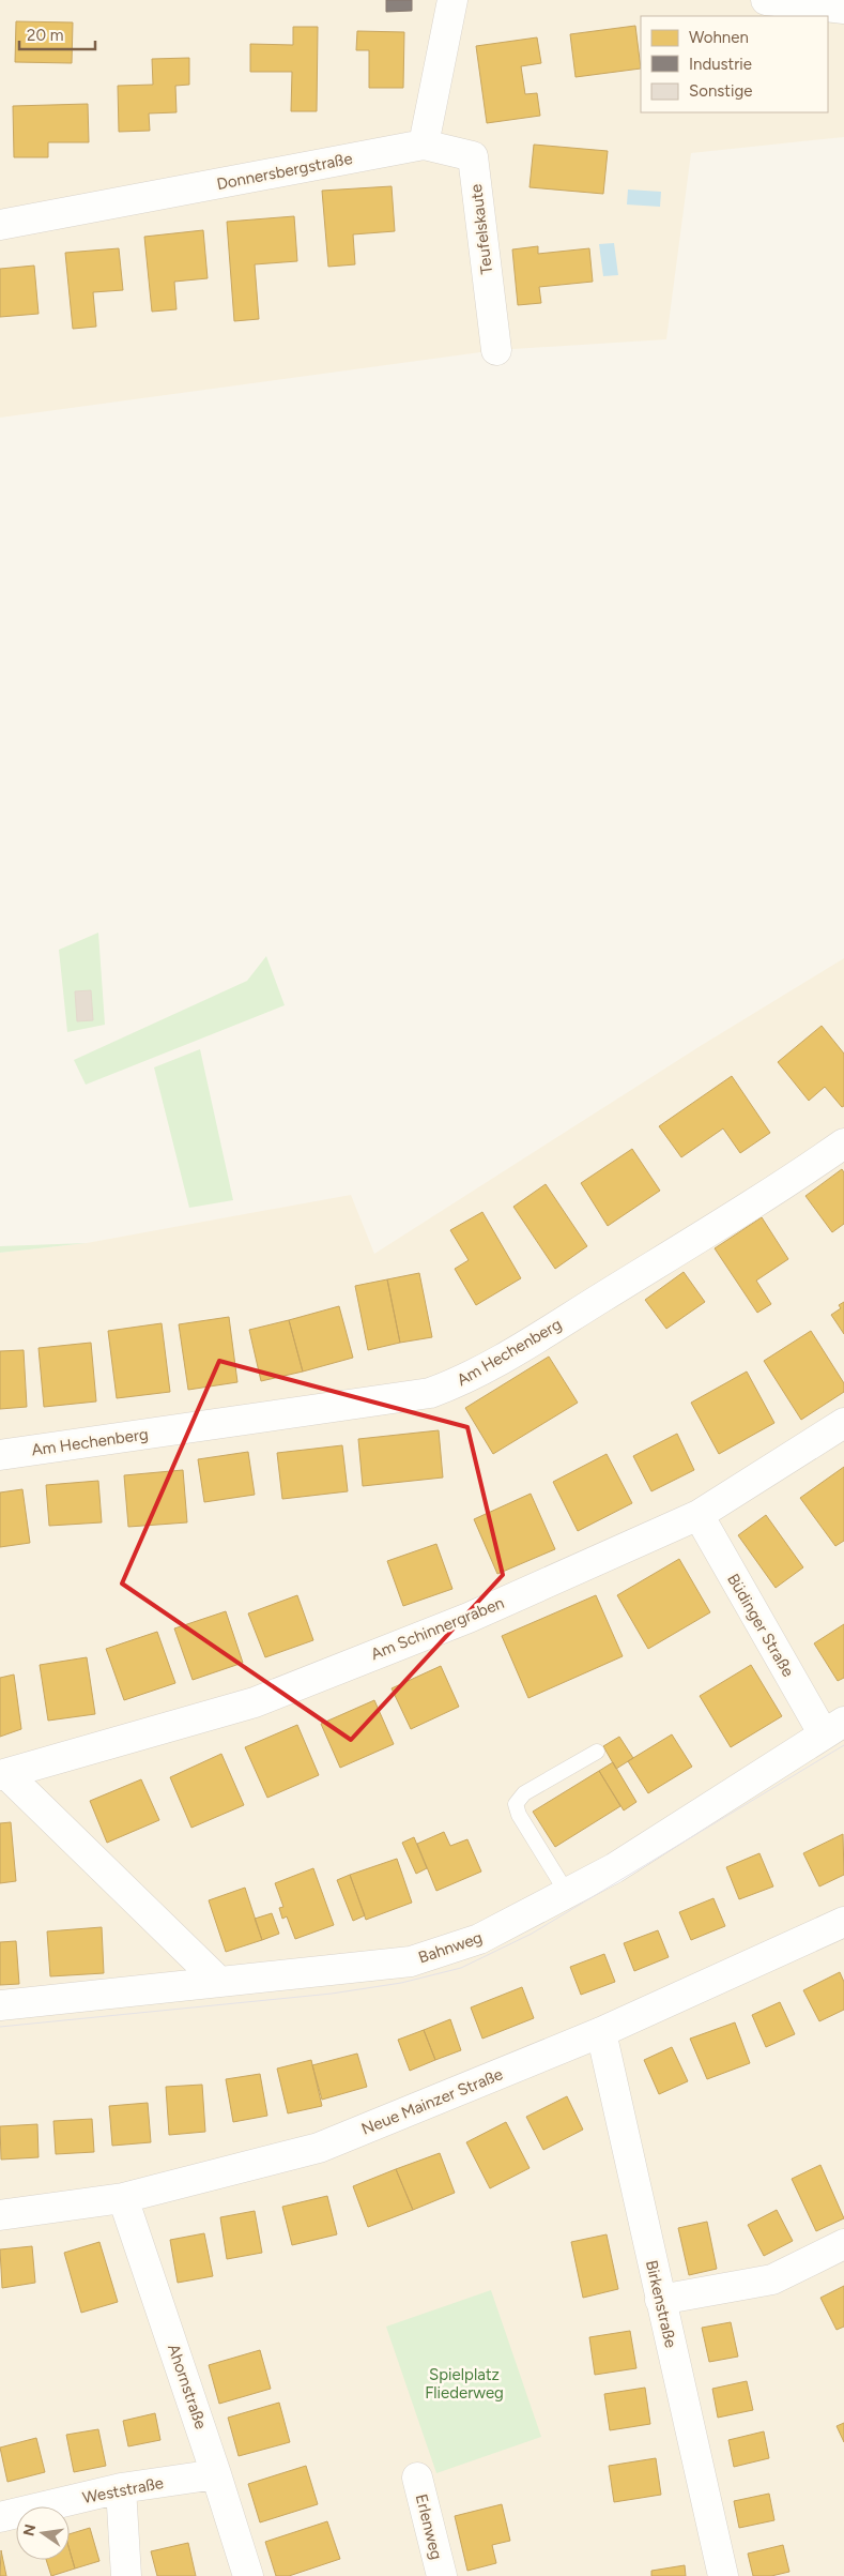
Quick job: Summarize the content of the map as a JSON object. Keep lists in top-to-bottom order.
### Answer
{
  "streets": {
    "street": [
      "Donnersbergstraße",
      "Teufelskaute",
      "Am Hechenberg",
      "Büdinger Straße",
      "Am Schinnergraben",
      "Bahnweg",
      "Neue Mainzer Straße",
      "Birkenstraße",
      "Ahornstraße",
      "Weststraße",
      "Erlenweg"
    ]
  },
  "crossings": [
    ["Donnersbergstraße", "Teufelskaute"],
    ["Büdinger Straße", "Am Schinnergraben"],
    ["Büdinger Straße", "Bahnweg"],
    ["Am Schinnergraben", "Bahnweg"],
    ["Neue Mainzer Straße", "Birkenstraße"],
    ["Neue Mainzer Straße", "Ahornstraße"],
    ["Ahornstraße", "Weststraße"]
  ],
  "parks": ["Spielplatz Fliederweg"],
  "legend": ["Wohnen", "Industrie", "Sonstige"],
  "scale_bar": "20 m",
  "north": "left"
}
